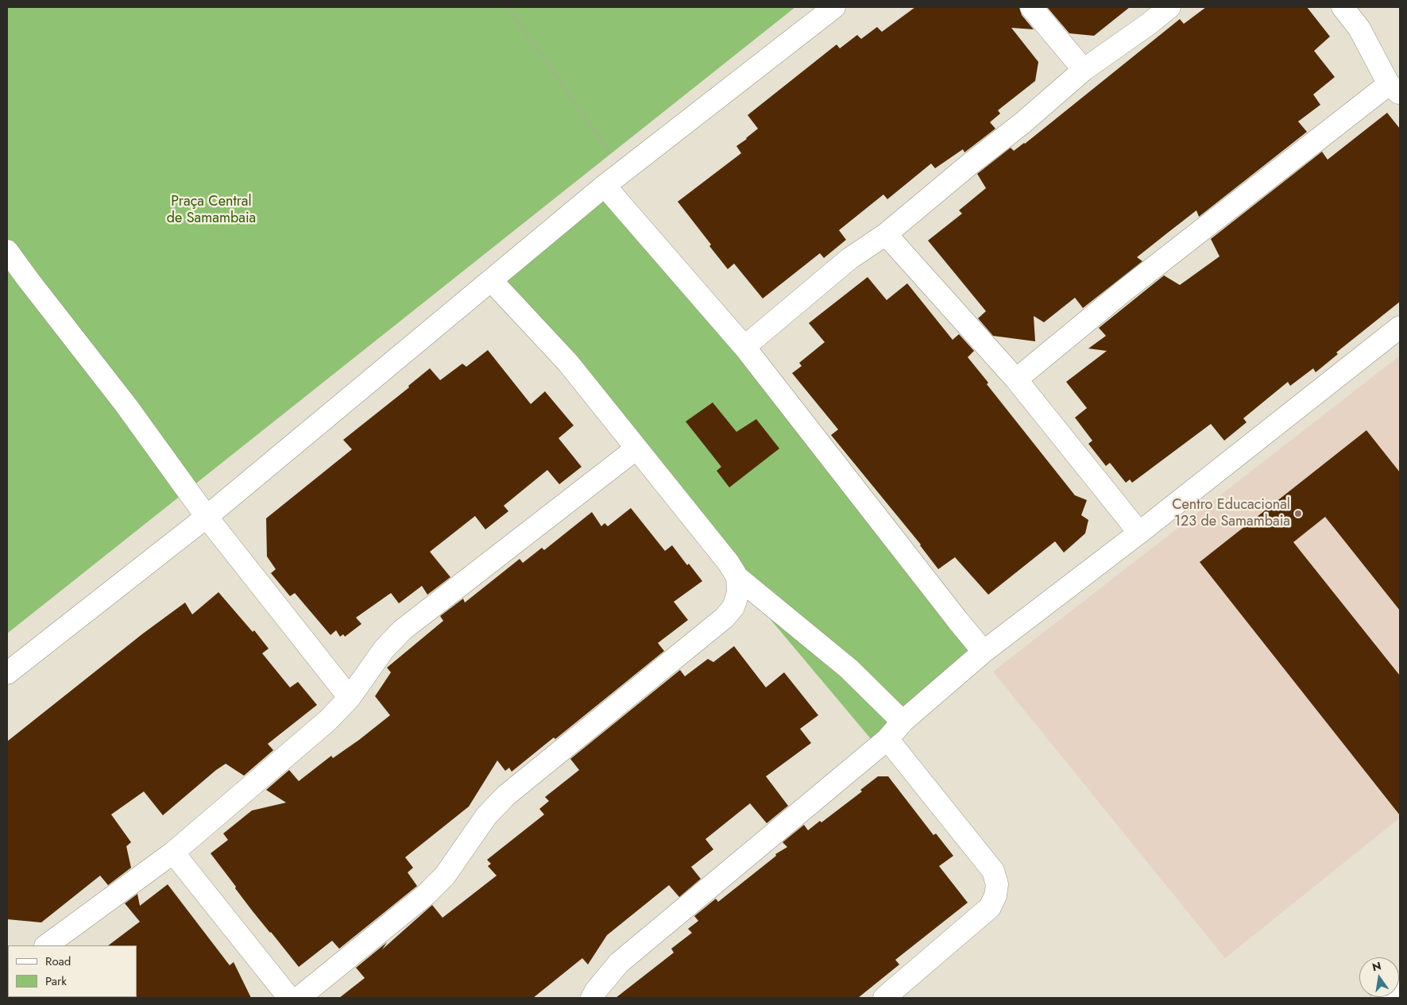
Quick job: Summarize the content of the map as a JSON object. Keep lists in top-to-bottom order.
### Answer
{
  "parks": ["Praça Central de Samambaia"],
  "places": ["Centro Educacional 123 de Samambaia"],
  "legend": ["Road", "Park"],
  "north": "top"
}
